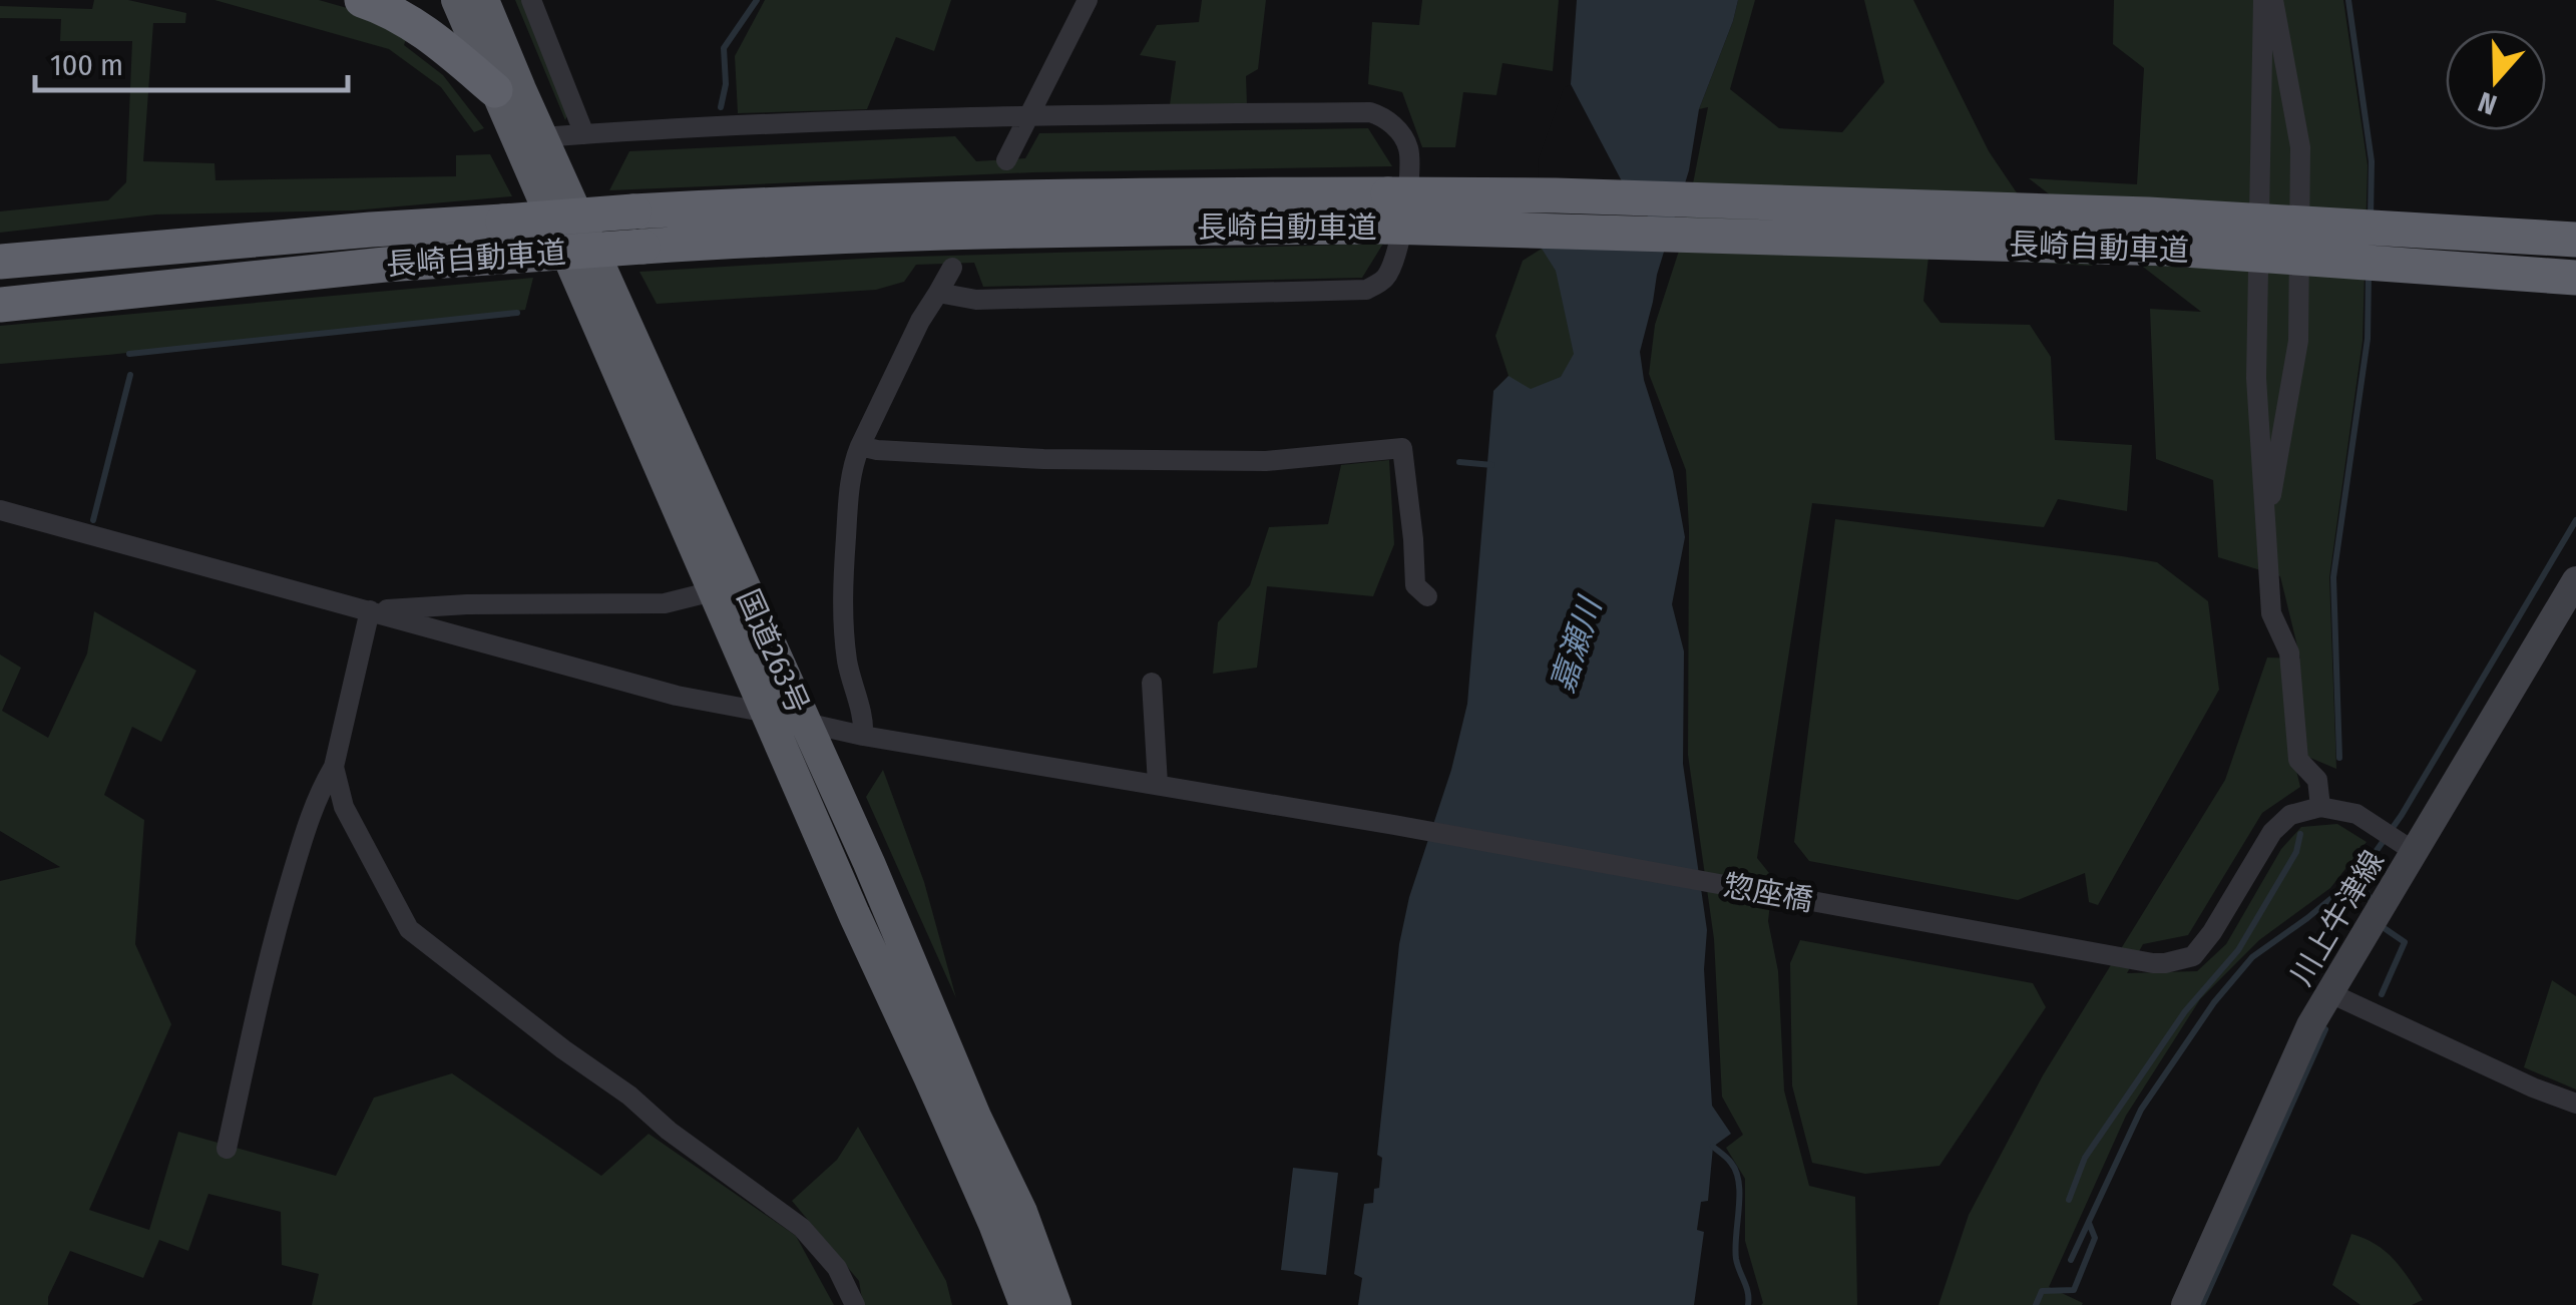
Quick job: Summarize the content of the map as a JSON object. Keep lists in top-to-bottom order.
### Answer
{
  "streets": {
    "highway": ["長崎自動車道", "国道263号"],
    "main road": ["川上牛津線"],
    "street": ["惣座橋"]
  },
  "crossings": [
    ["国道263号", "惣座橋"]
  ],
  "water": ["嘉瀬川"],
  "scale_bar": "100 m",
  "north": "bottom"
}
